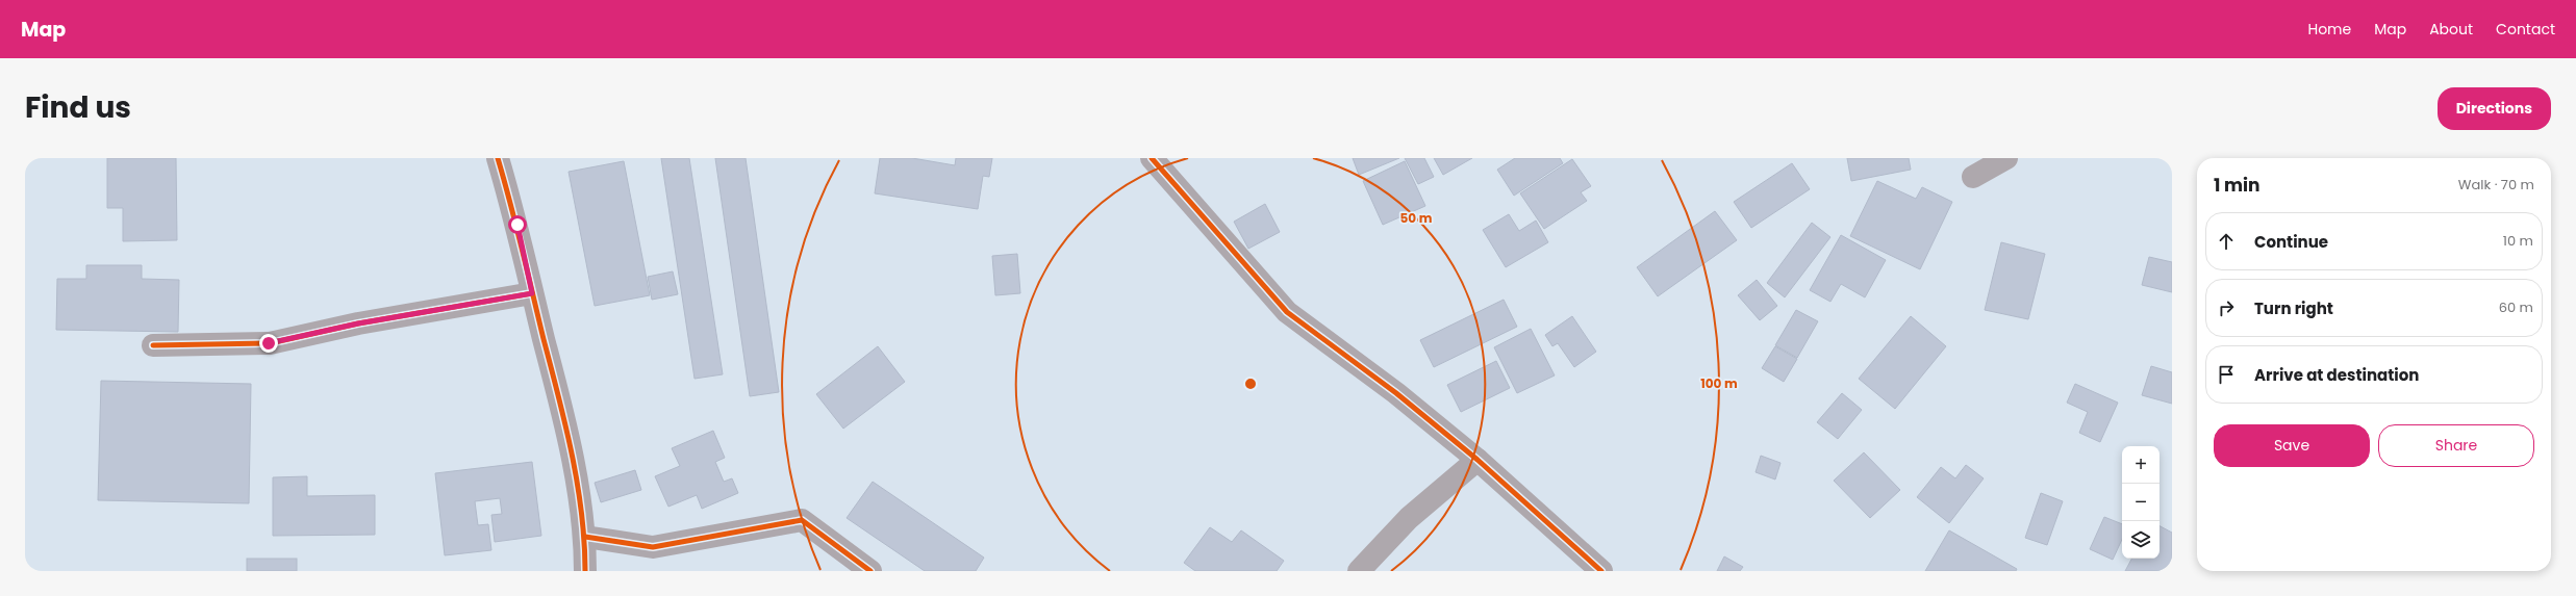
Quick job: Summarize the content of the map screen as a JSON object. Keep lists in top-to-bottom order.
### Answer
{
  "page": {
    "header": "Map",
    "nav": [
      "Home",
      "Map",
      "About",
      "Contact"
    ],
    "title": "Find us",
    "buttons": [
      "Directions",
      ["Save", "Share"]
    ],
    "heading": ["1 min", "Walk · 70 m"],
    "list": [
      ["Continue", "10 m"],
      ["Turn right", "60 m"],
      "Arrive at destination"
    ],
    "map_buttons": ["+", "−"]
  },
  "rings": ["50 m", "100 m"]
}
